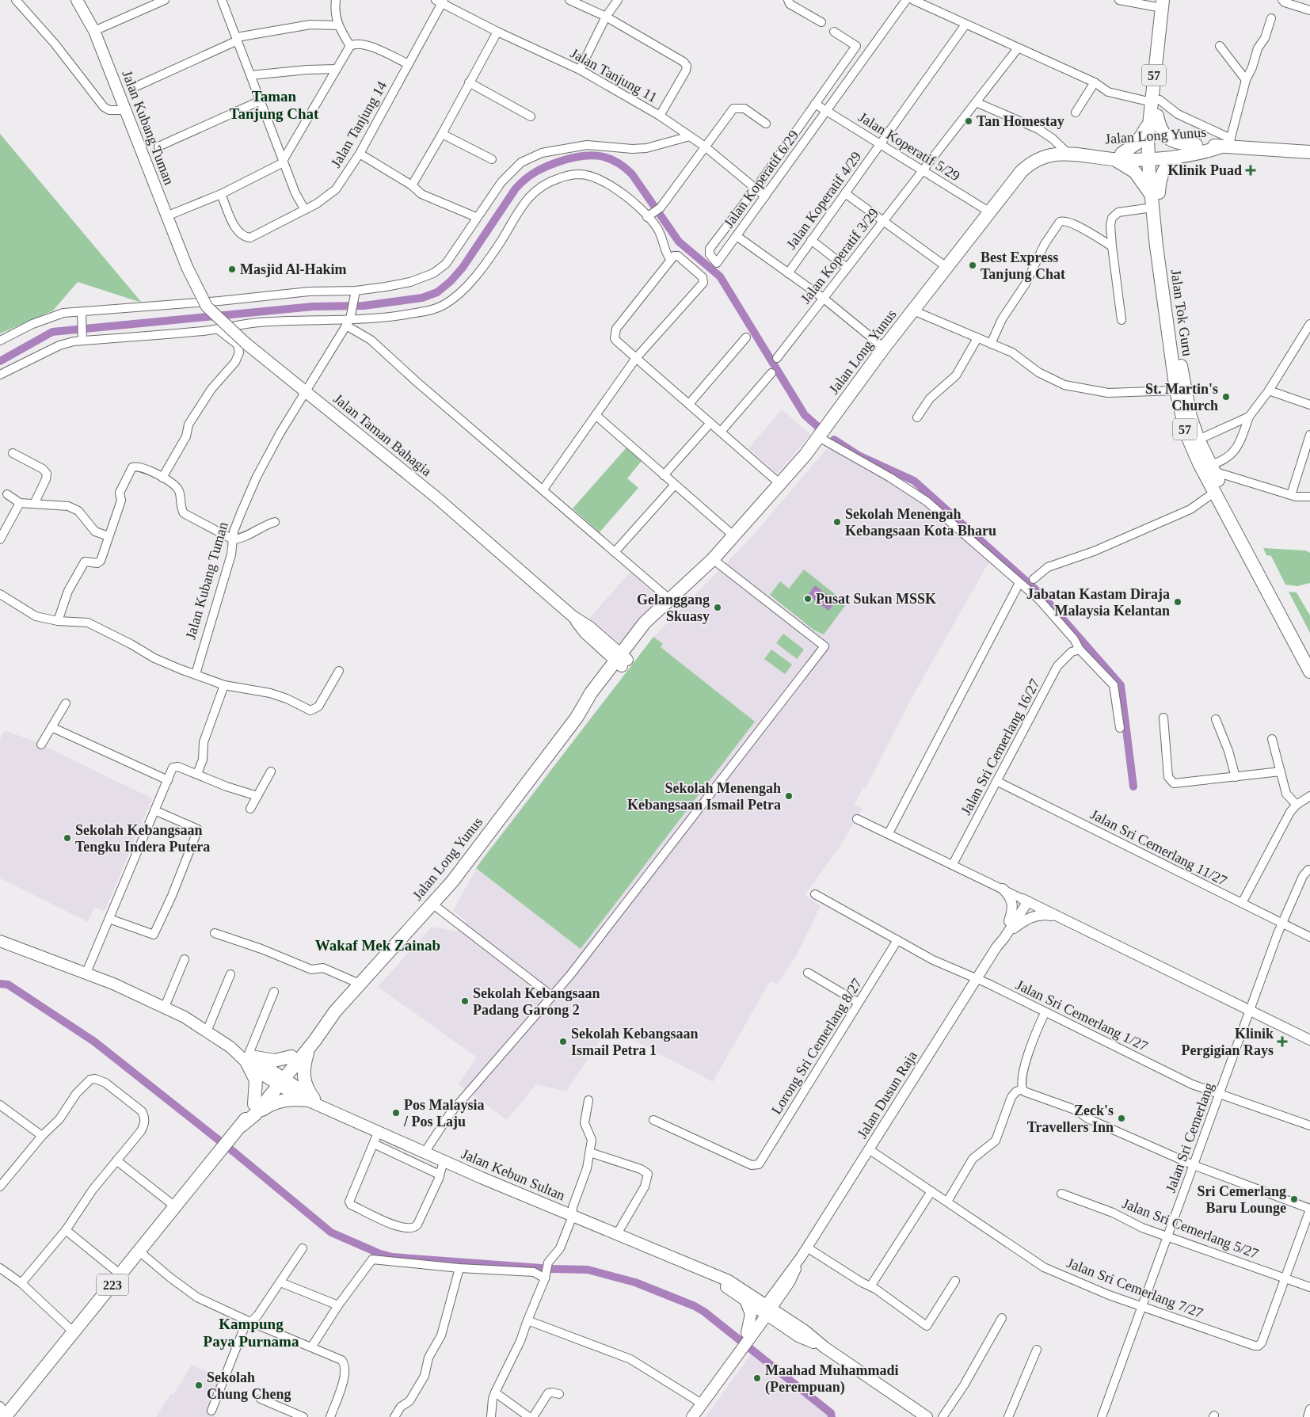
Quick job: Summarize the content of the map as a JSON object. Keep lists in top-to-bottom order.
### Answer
{
  "streets": {
    "main road": [
      "57",
      "Jalan Kubang Tuman",
      "Jalan Long Yunus",
      "Jalan Tok Guru",
      "Jalan Taman Bahagia",
      "Jalan Kebun Sultan",
      "223"
    ],
    "street": [
      "Jalan Tanjung 11",
      "Jalan Tanjung 14",
      "Jalan Koperatif 5/29",
      "Jalan Koperatif 6/29",
      "Jalan Koperatif 4/29",
      "Jalan Koperatif 3/29",
      "Jalan Sri Cemerlang 16/27",
      "Jalan Sri Cemerlang 11/27",
      "Jalan Sri Cemerlang 1/27",
      "Lorong Sri Cemerlang 8/27",
      "Jalan Dusun Raja",
      "Jalan Sri Cemerlang",
      "Jalan Sri Cemerlang 5/27",
      "Jalan Sri Cemerlang 7/27"
    ]
  },
  "crossings": [
    ["Jalan Tanjung 11", "Jalan Tanjung 14"],
    ["Jalan Tanjung 11", "Jalan Koperatif 6/29"],
    ["Jalan Kubang Tuman", "Jalan Taman Bahagia"],
    ["Jalan Long Yunus", "Jalan Koperatif 5/29"],
    ["Jalan Long Yunus", "Jalan Tok Guru"],
    ["Jalan Long Yunus", "Jalan Taman Bahagia"],
    ["Jalan Long Yunus", "Jalan Kebun Sultan"],
    ["Jalan Long Yunus", "223"],
    ["Jalan Koperatif 5/29", "Jalan Koperatif 6/29"],
    ["Jalan Koperatif 5/29", "Jalan Koperatif 4/29"],
    ["Jalan Koperatif 5/29", "Jalan Koperatif 3/29"],
    ["Jalan Sri Cemerlang 16/27", "Jalan Sri Cemerlang 11/27"],
    ["Jalan Sri Cemerlang 11/27", "Jalan Sri Cemerlang"],
    ["Jalan Sri Cemerlang 1/27", "Lorong Sri Cemerlang 8/27"],
    ["Jalan Sri Cemerlang 1/27", "Jalan Dusun Raja"],
    ["Jalan Sri Cemerlang 1/27", "Jalan Sri Cemerlang"],
    ["Jalan Dusun Raja", "Jalan Kebun Sultan"],
    ["Jalan Dusun Raja", "Jalan Sri Cemerlang 7/27"],
    ["Jalan Sri Cemerlang", "Jalan Sri Cemerlang 5/27"],
    ["Jalan Sri Cemerlang", "Jalan Sri Cemerlang 7/27"],
    ["Jalan Kebun Sultan", "223"],
    ["Jalan Sri Cemerlang 5/27", "Jalan Sri Cemerlang 7/27"]
  ],
  "districts": ["Taman Tanjung Chat", "Wakaf Mek Zainab", "Kampung Paya Purnama"],
  "places": {
    "other": [
      "Tan Homestay",
      "Best Express Tanjung Chat",
      "Masjid Al-Hakim",
      "St. Martin's Church",
      "Sekolah Menengah Kebangsaan Kota Bharu",
      "Pusat Sukan MSSK",
      "Jabatan Kastam Diraja Malaysia Kelantan",
      "Gelanggang Skuasy",
      "Sekolah Menengah Kebangsaan Ismail Petra",
      "Sekolah Kebangsaan Tengku Indera Putera",
      "Sekolah Kebangsaan Padang Garong 2",
      "Sekolah Kebangsaan Ismail Petra 1",
      "Pos Malaysia / Pos Laju",
      "Zeck's Travellers Inn",
      "Sri Cemerlang Baru Lounge",
      "Maahad Muhammadi (Perempuan)",
      "Sekolah Chung Cheng"
    ],
    "health": ["Klinik Puad", "Klinik Pergigian Rays"]
  }
}
